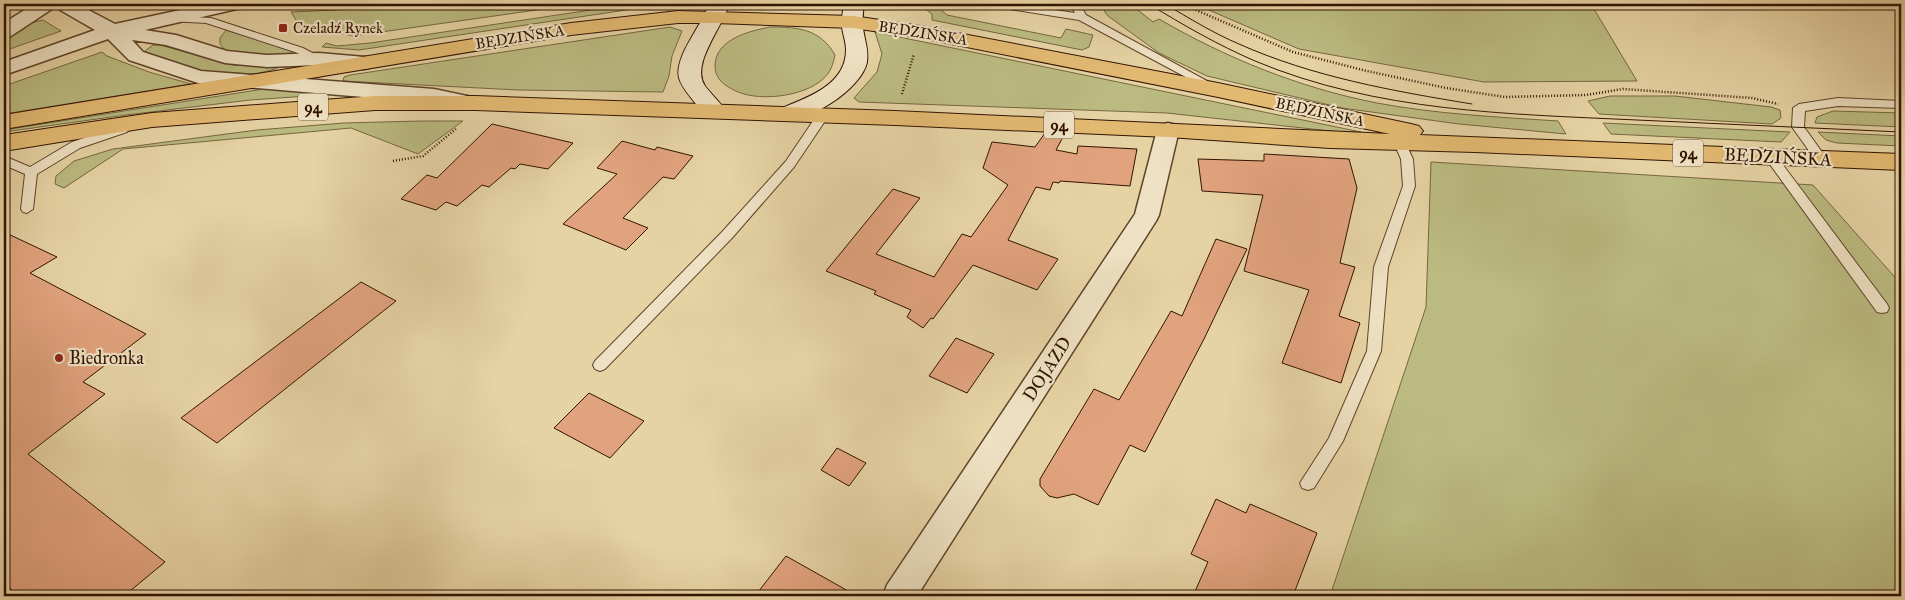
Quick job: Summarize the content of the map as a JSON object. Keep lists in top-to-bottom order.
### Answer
{
  "streets": {
    "main road": ["BĘDZIŃSKA", "94"],
    "street": ["DOJAZD"]
  },
  "crossings": [
    ["BĘDZIŃSKA", "94"],
    ["BĘDZIŃSKA", "DOJAZD"]
  ],
  "places": {
    "transit": ["Czeladź Rynek"],
    "other": ["Biedronka"]
  }
}
